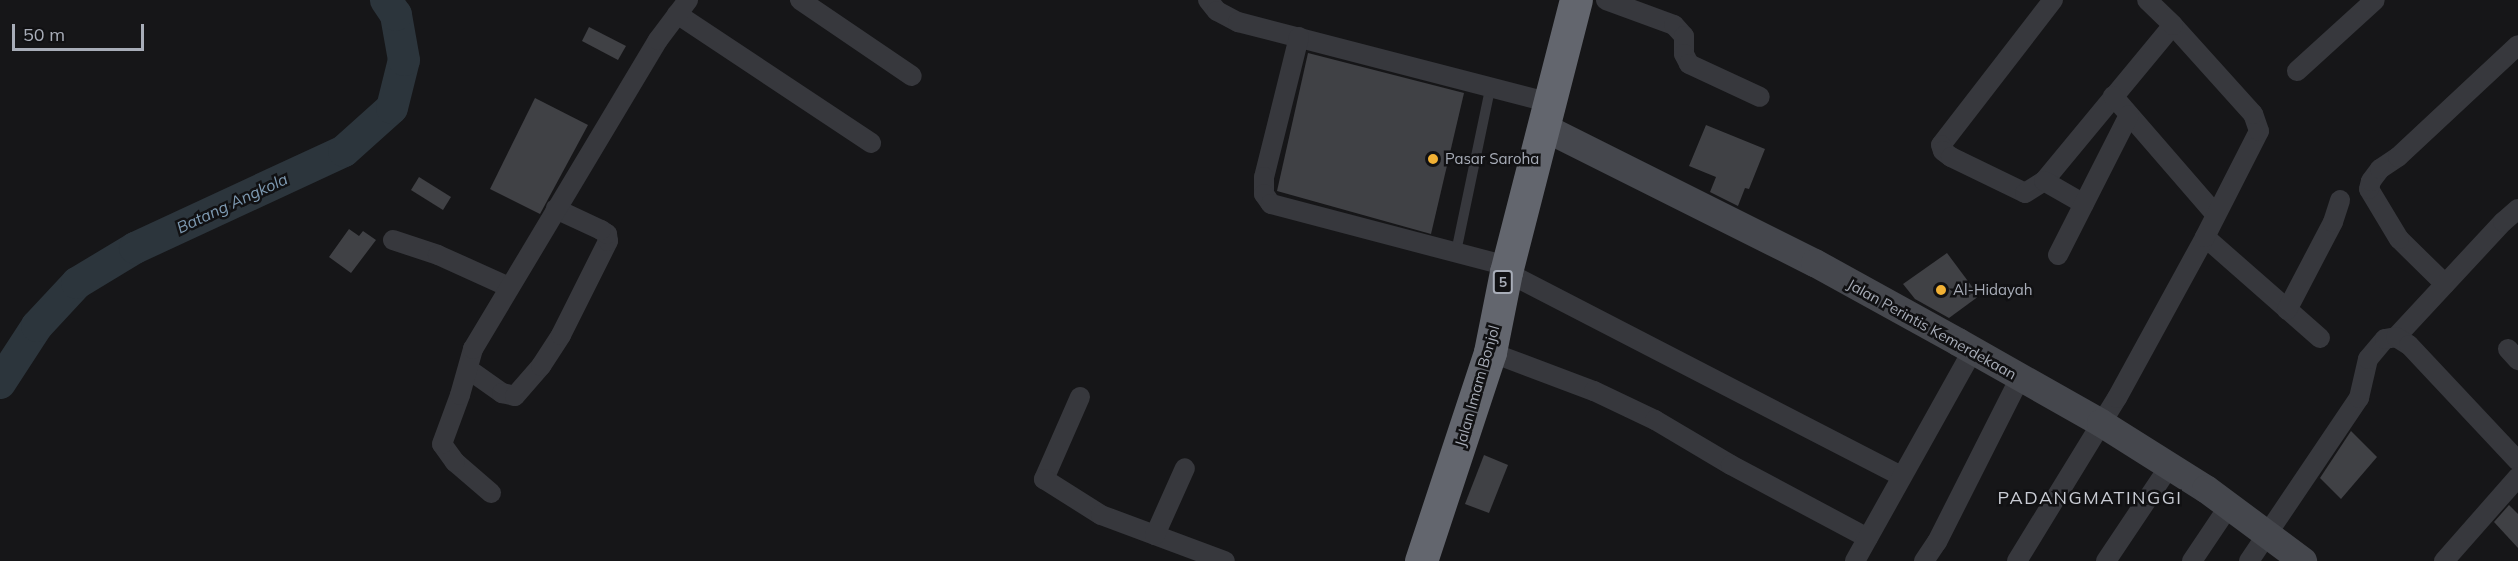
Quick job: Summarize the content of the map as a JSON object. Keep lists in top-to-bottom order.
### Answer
{
  "streets": {
    "highway": ["5", "Jalan Imam Bonjol"],
    "street": ["Jalan Perintis Kemerdekaan"]
  },
  "crossings": [
    ["Jalan Perintis Kemerdekaan", "Jalan Imam Bonjol"]
  ],
  "districts": ["PADANGMATINGGI"],
  "water": ["Batang Angkola"],
  "places": ["Pasar Saroha", "Al-Hidayah"],
  "scale_bar": "50 m"
}
